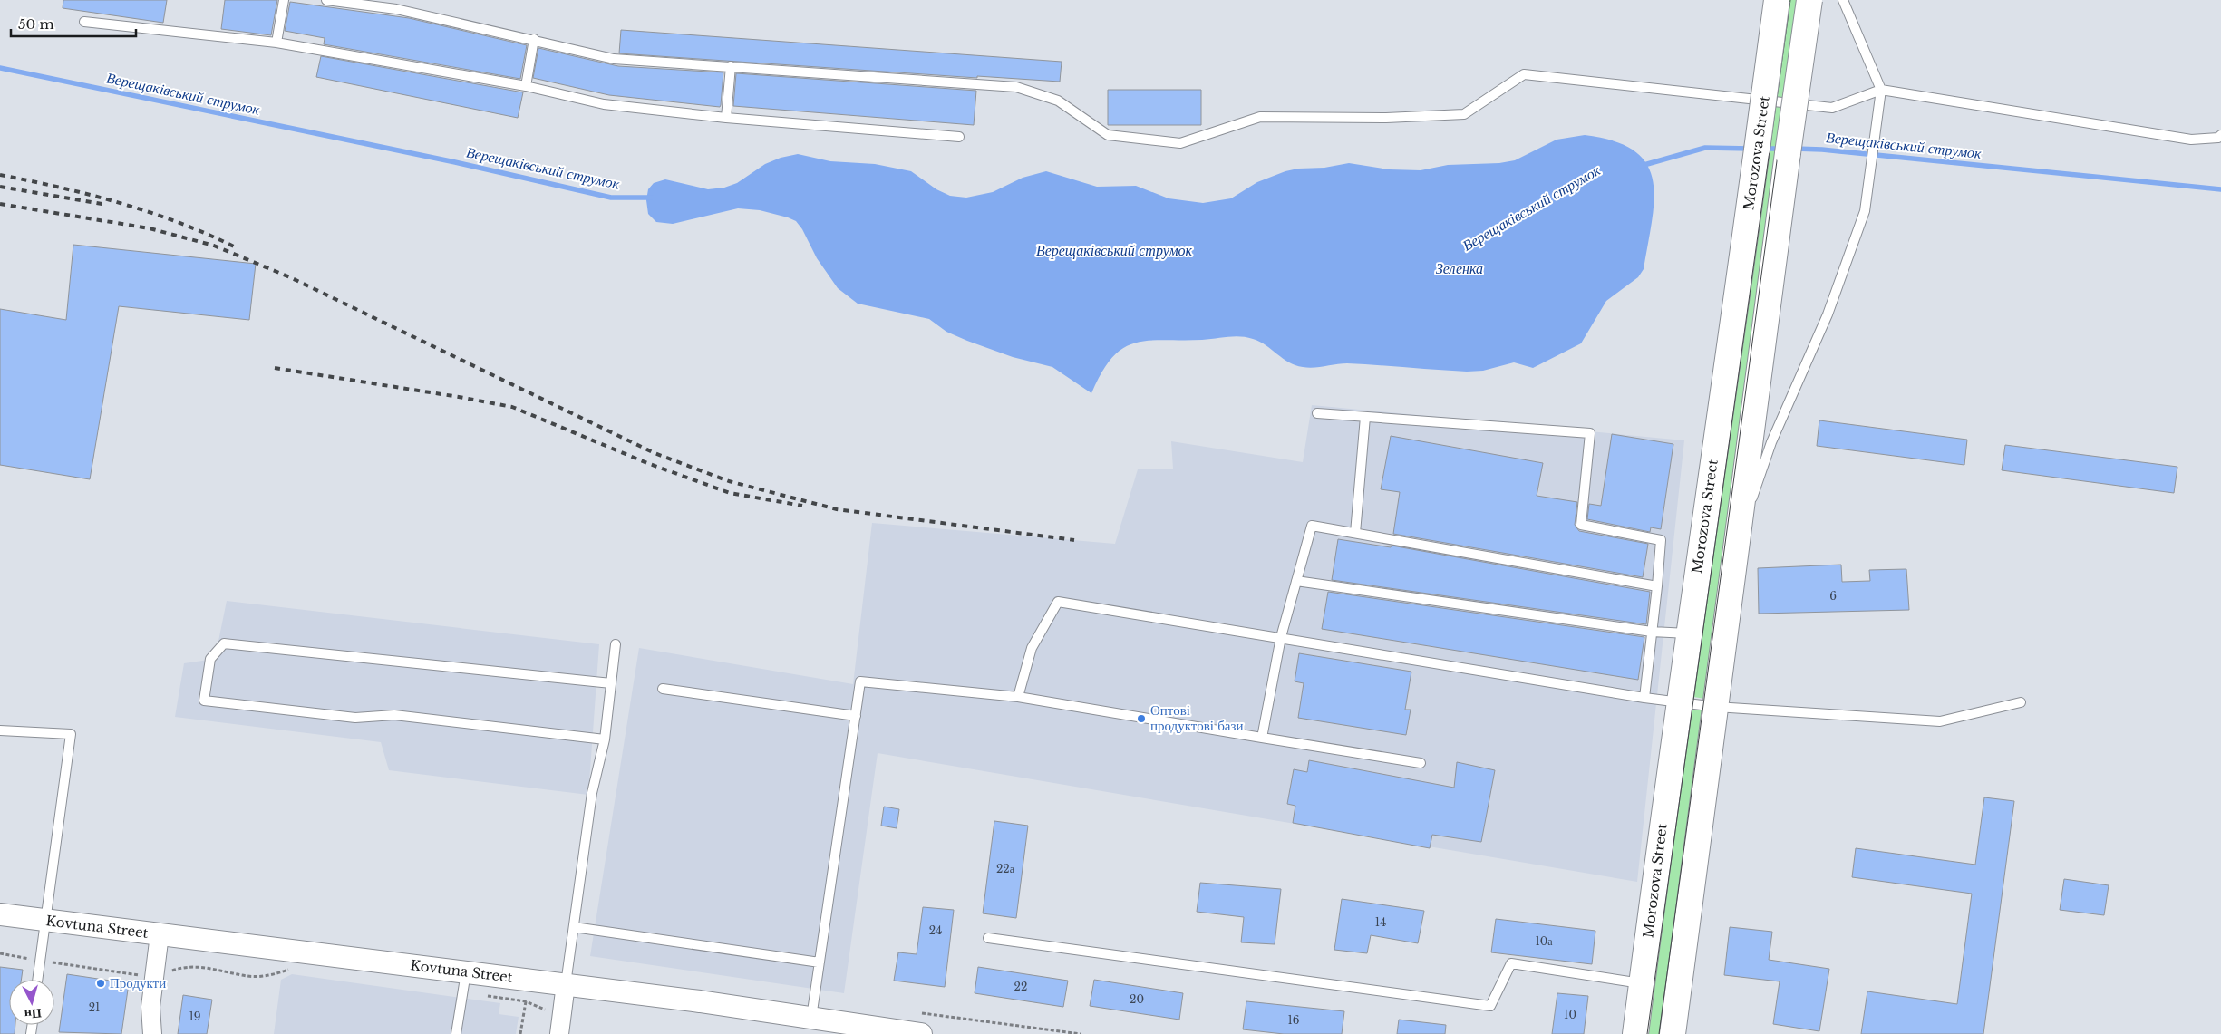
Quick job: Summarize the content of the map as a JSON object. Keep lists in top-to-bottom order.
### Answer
{
  "streets": {
    "main road": ["Morozova Street"],
    "street": ["Kovtuna Street"]
  },
  "water": ["Верещаківський струмок", "Зеленка"],
  "places": ["Оптові продуктові бази", "Продукти"],
  "house_numbers": [
    "6",
    "22а",
    "14",
    "24",
    "10а",
    "22",
    "20",
    "21",
    "10",
    "19",
    "16"
  ],
  "scale_bar": "50 m",
  "north": "bottom"
}
